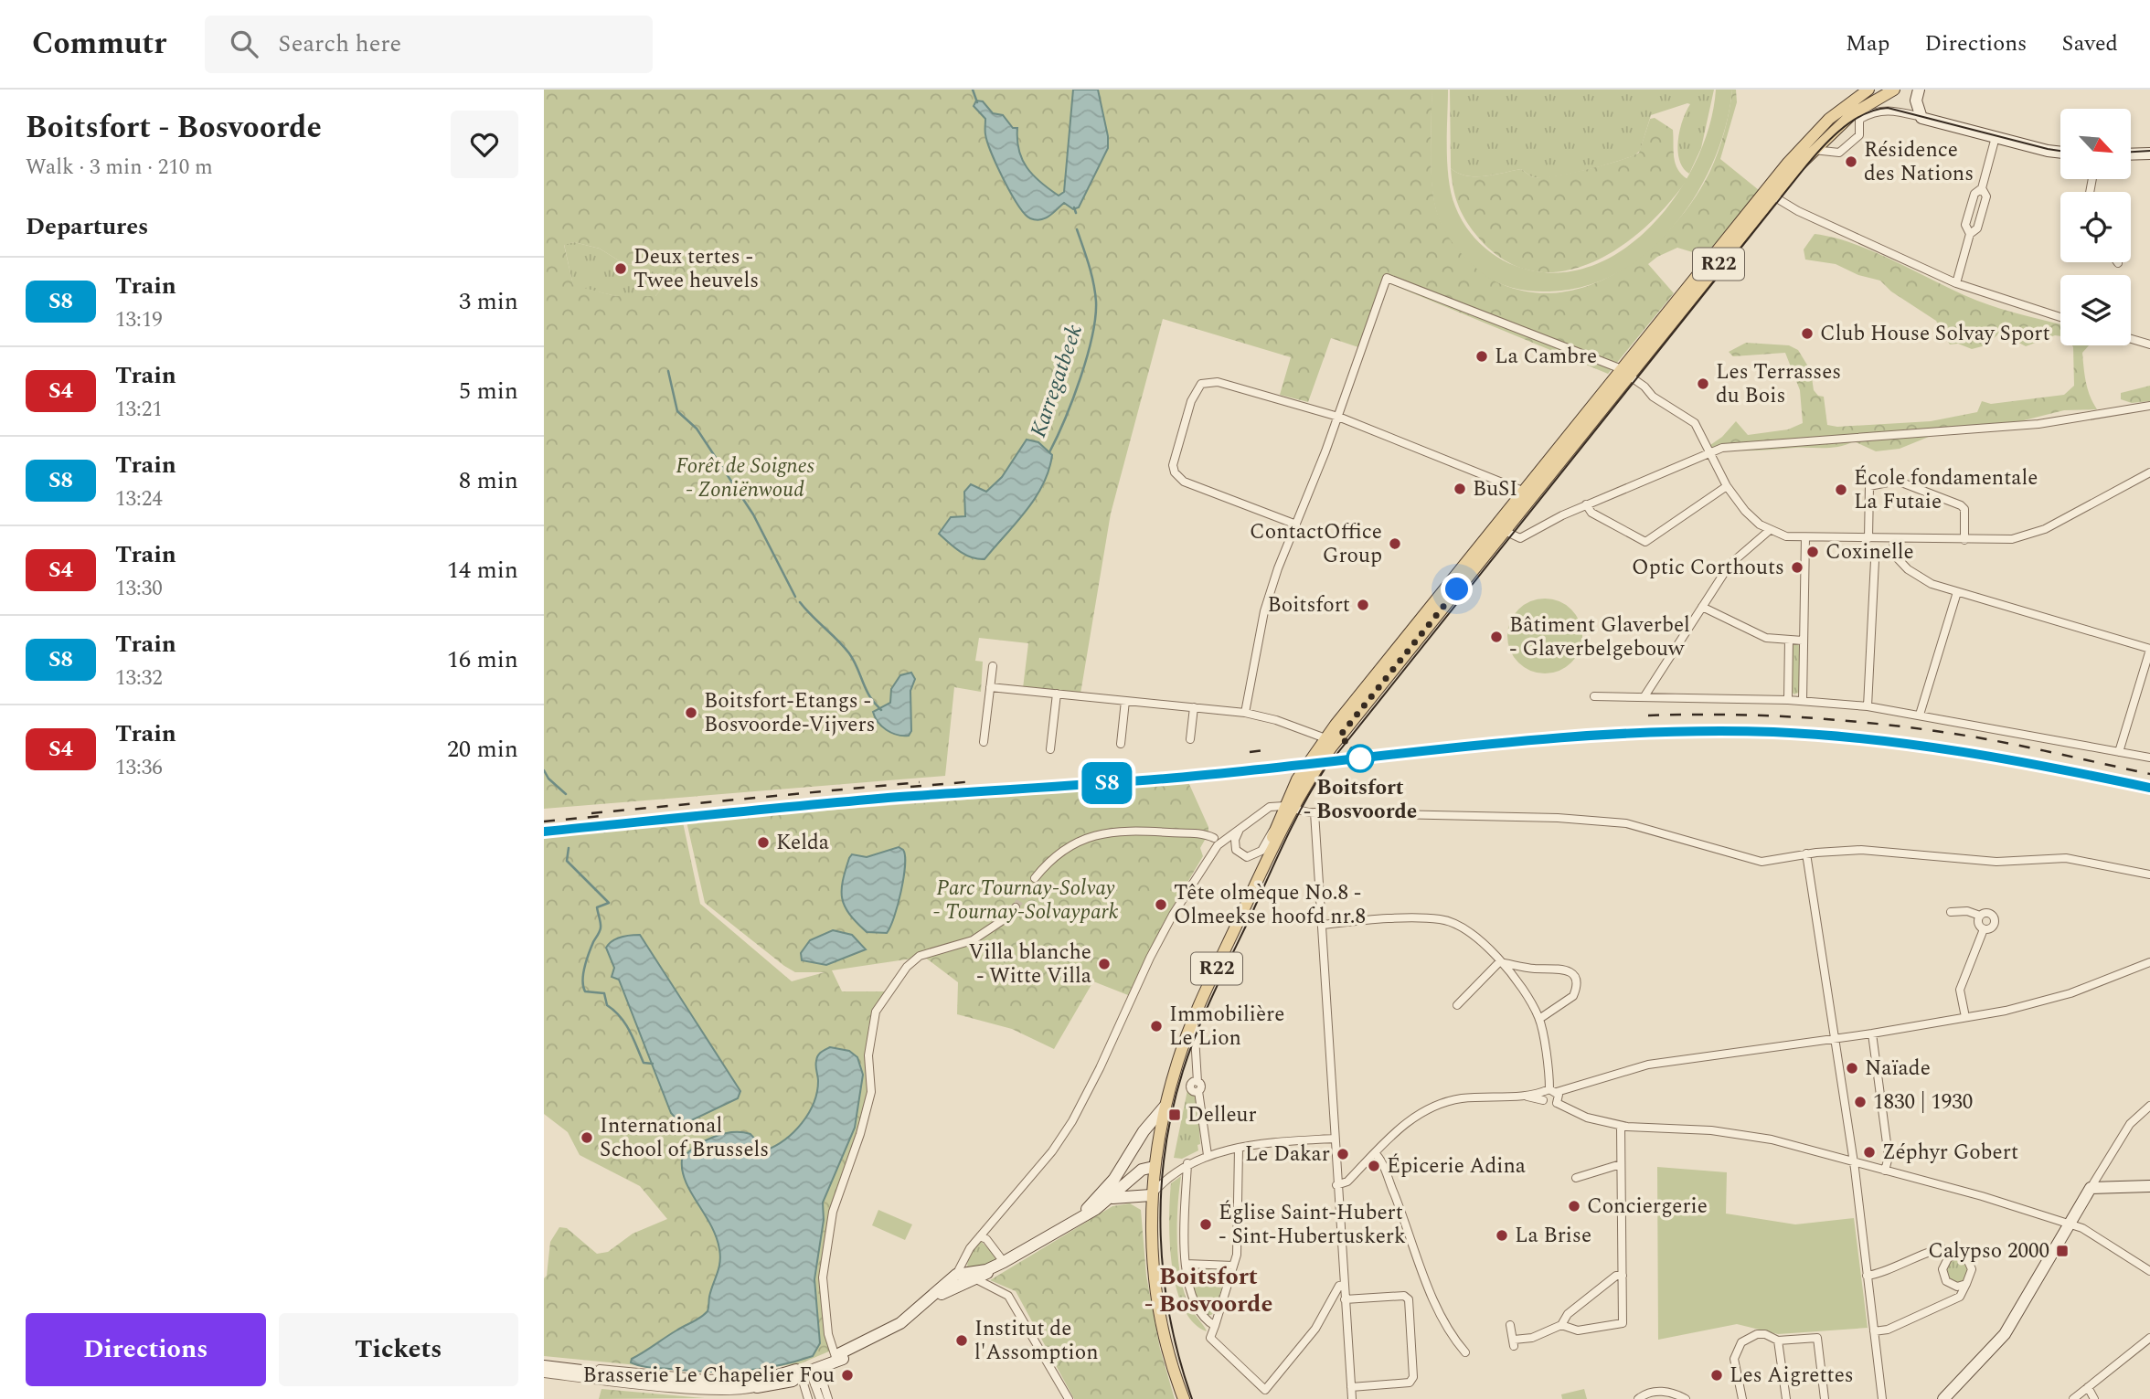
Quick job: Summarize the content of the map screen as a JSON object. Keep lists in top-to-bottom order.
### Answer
{
  "streets": {
    "main road": ["R22"]
  },
  "districts": ["Boitsfort - Bosvoorde"],
  "water": ["Karregatbeek"],
  "parks": ["Forêt de Soignes - Zoniënwoud", "Parc Tournay-Solvay - Tournay-Solvaypark"],
  "places": {
    "other": [
      "Résidence des Nations",
      "Deux tertes - Twee heuvels",
      "Club House Solvay Sport",
      "La Cambre",
      "Les Terrasses du Bois",
      "BuSI",
      "École fondamentale La Futaie",
      "ContactOffice Group",
      "Coxinelle",
      "Optic Corthouts",
      "Boitsfort",
      "Bâtiment Glaverbel - Glaverbelgebouw",
      "Boitsfort-Etangs - Bosvoorde-Vijvers",
      "Boitsfort - Bosvoorde",
      "Kelda",
      "Tête olmèque No.8 - Olmeekse hoofd nr.8",
      "Villa blanche - Witte Villa",
      "Immobilière Le Lion",
      "Naïade",
      "1830 | 1930",
      "International School of Brussels",
      "Zéphyr Gobert",
      "Le Dakar",
      "Épicerie Adina",
      "Conciergerie",
      "Église Saint-Hubert - Sint-Hubertuskerk",
      "La Brise",
      "Institut de l'Assomption",
      "Brasserie Le Chapelier Fou",
      "Les Aigrettes"
    ],
    "transit": ["Delleur", "Calypso 2000"]
  },
  "north": "bottom right",
  "page": {
    "header": "Commutr",
    "search": "Search here",
    "nav": ["Map", "Directions", "Saved"],
    "heading": [
      ["Boitsfort - Bosvoorde", "Walk · 3 min · 210 m"],
      "Departures"
    ],
    "on_map": "S8",
    "list": [
      {
        "mark": "S8",
        "name": "Train",
        "note": "13:19",
        "value": "3 min"
      },
      {
        "mark": "S4",
        "name": "Train",
        "note": "13:21",
        "value": "5 min"
      },
      {
        "mark": "S8",
        "name": "Train",
        "note": "13:24",
        "value": "8 min"
      },
      {
        "mark": "S4",
        "name": "Train",
        "note": "13:30",
        "value": "14 min"
      },
      {
        "mark": "S8",
        "name": "Train",
        "note": "13:32",
        "value": "16 min"
      },
      {
        "mark": "S4",
        "name": "Train",
        "note": "13:36",
        "value": "20 min"
      }
    ],
    "buttons": ["Directions", "Tickets"]
  }
}
